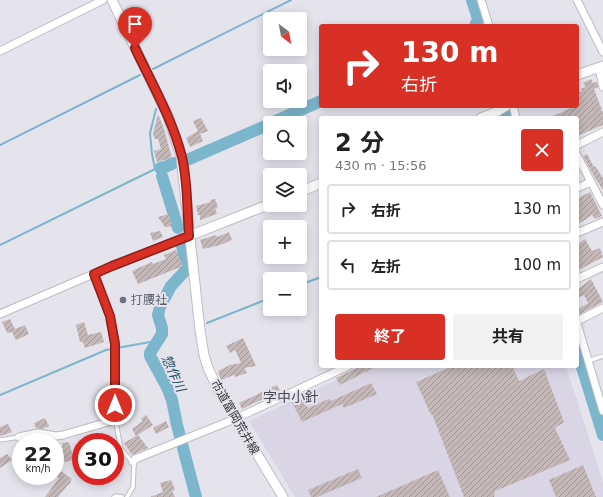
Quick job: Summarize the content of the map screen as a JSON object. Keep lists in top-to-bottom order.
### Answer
{
  "streets": {
    "street": ["市道富岡荒井線"]
  },
  "districts": ["字中小針"],
  "water": ["惣作川"],
  "places": ["打腰社"],
  "north": "bottom right",
  "page": {
    "map_buttons": ["+", "−"],
    "turn": ["130 m", "右折"],
    "heading": ["2 分", "430 m · 15:56"],
    "list": [
      {
        "name": "右折",
        "value": "130 m"
      },
      {
        "name": "左折",
        "value": "100 m"
      }
    ],
    "buttons": ["終了", "共有"],
    "speed": "22 km/h",
    "limit": "30"
  }
}
